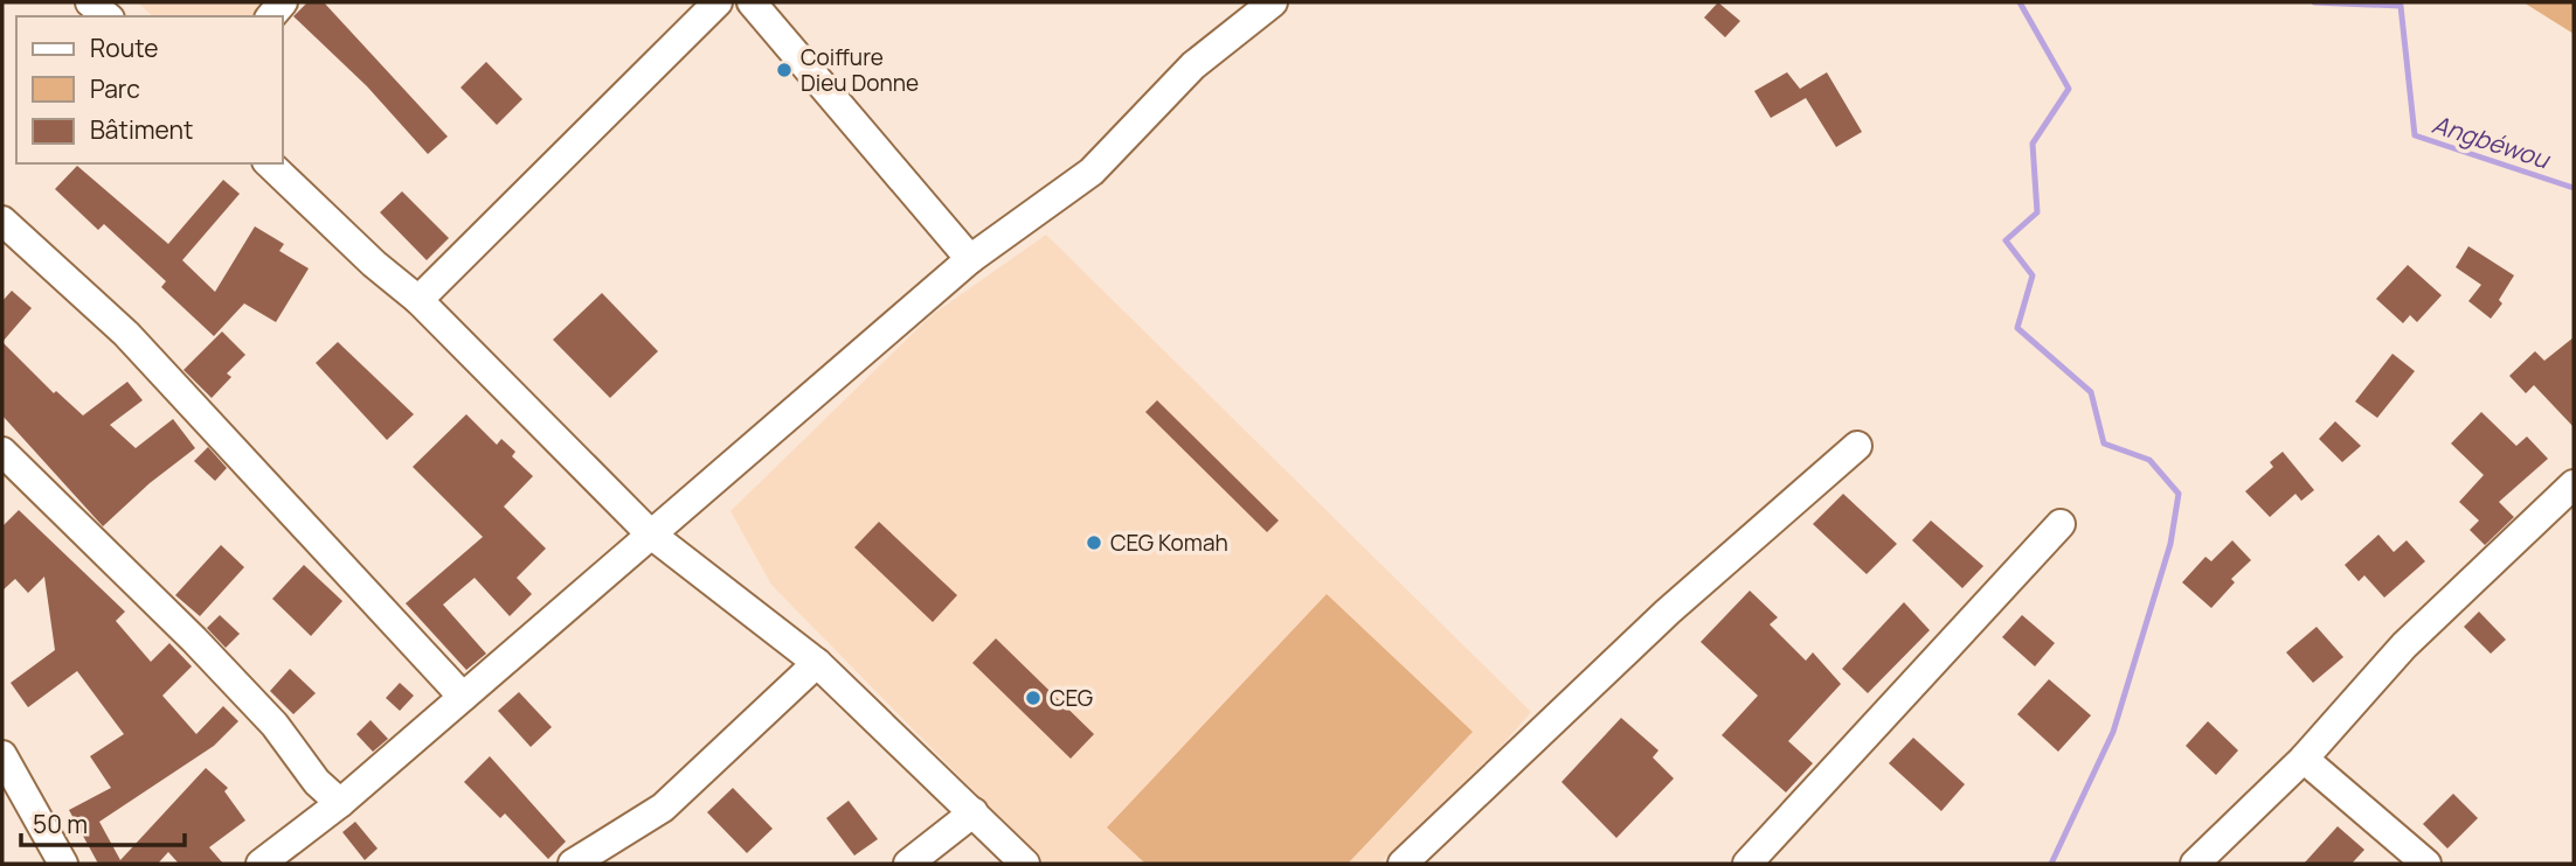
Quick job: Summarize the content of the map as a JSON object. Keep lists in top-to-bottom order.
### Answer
{
  "water": ["Angbéwou"],
  "places": ["Coiffure Dieu Donne", "CEG Komah", "CEG"],
  "legend": ["Route", "Parc", "Bâtiment"],
  "scale_bar": "50 m"
}
